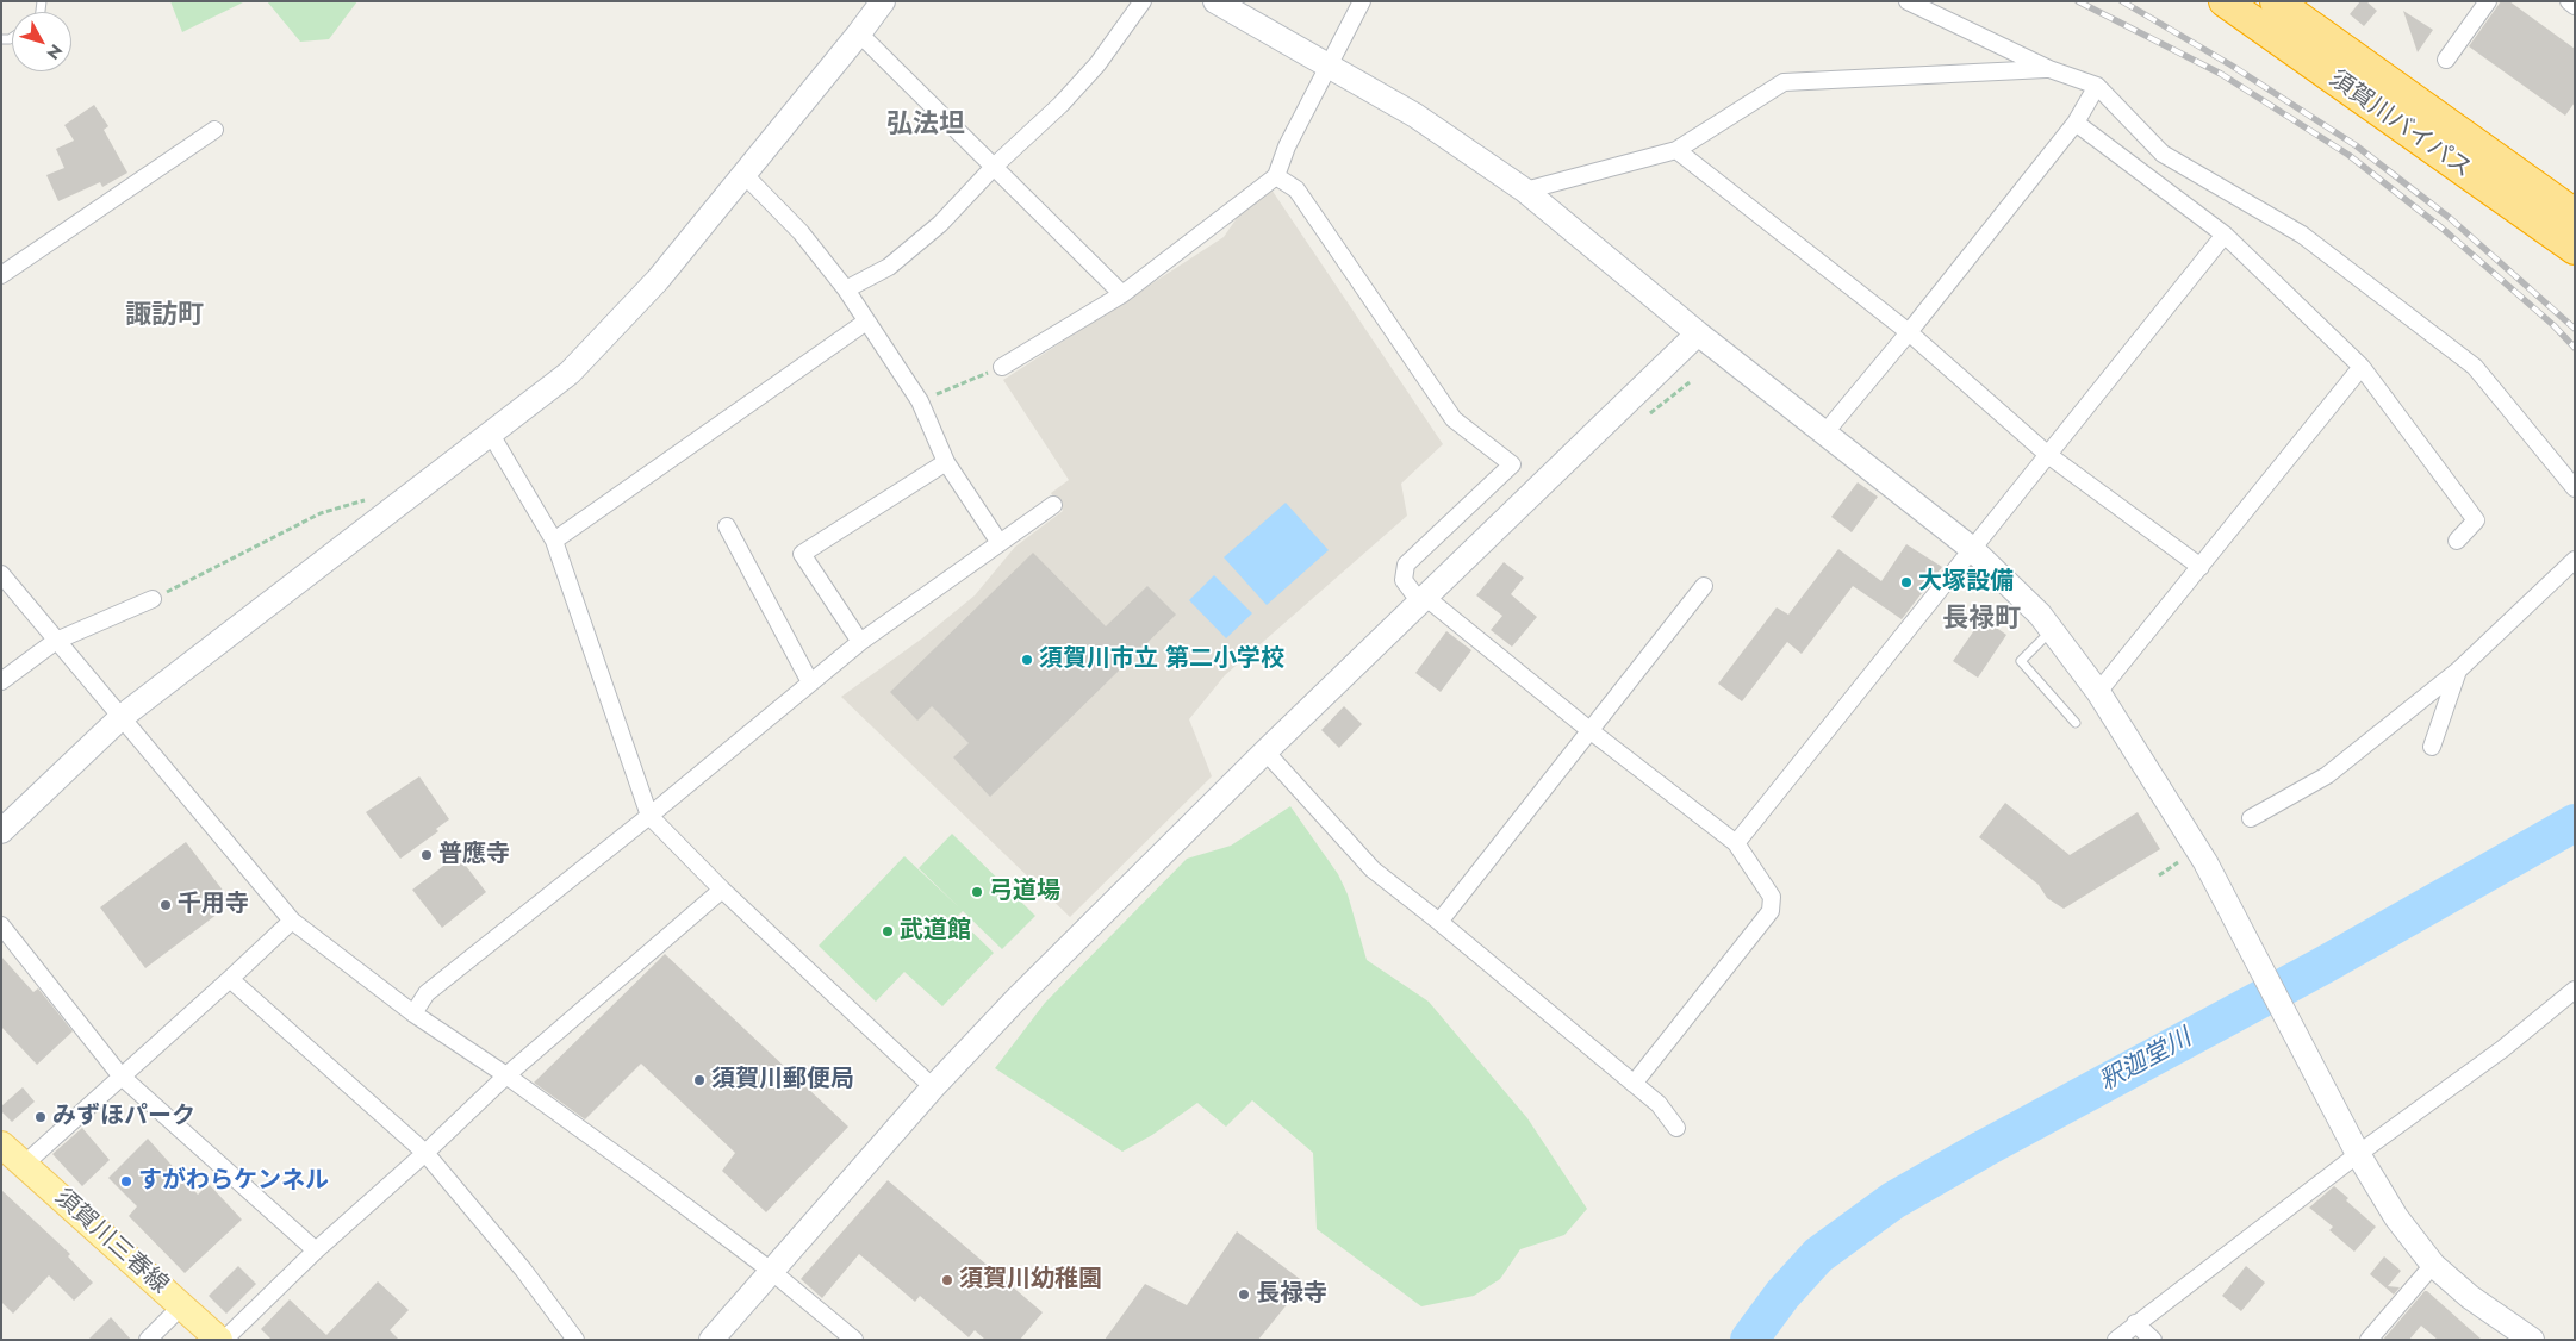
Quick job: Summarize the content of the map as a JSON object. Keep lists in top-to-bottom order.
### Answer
{
  "streets": {
    "highway": ["須賀川バイパス"],
    "main road": ["須賀川三春線"]
  },
  "districts": ["弘法坦", "諏訪町", "長禄町"],
  "water": ["釈迦堂川"],
  "places": [
    "大塚設備",
    "須賀川市立 第二小学校",
    "普應寺",
    "弓道場",
    "千用寺",
    "武道館",
    "須賀川郵便局",
    "みずほパーク",
    "すがわらケンネル",
    "須賀川幼稚園",
    "長禄寺"
  ],
  "north": "bottom right"
}
